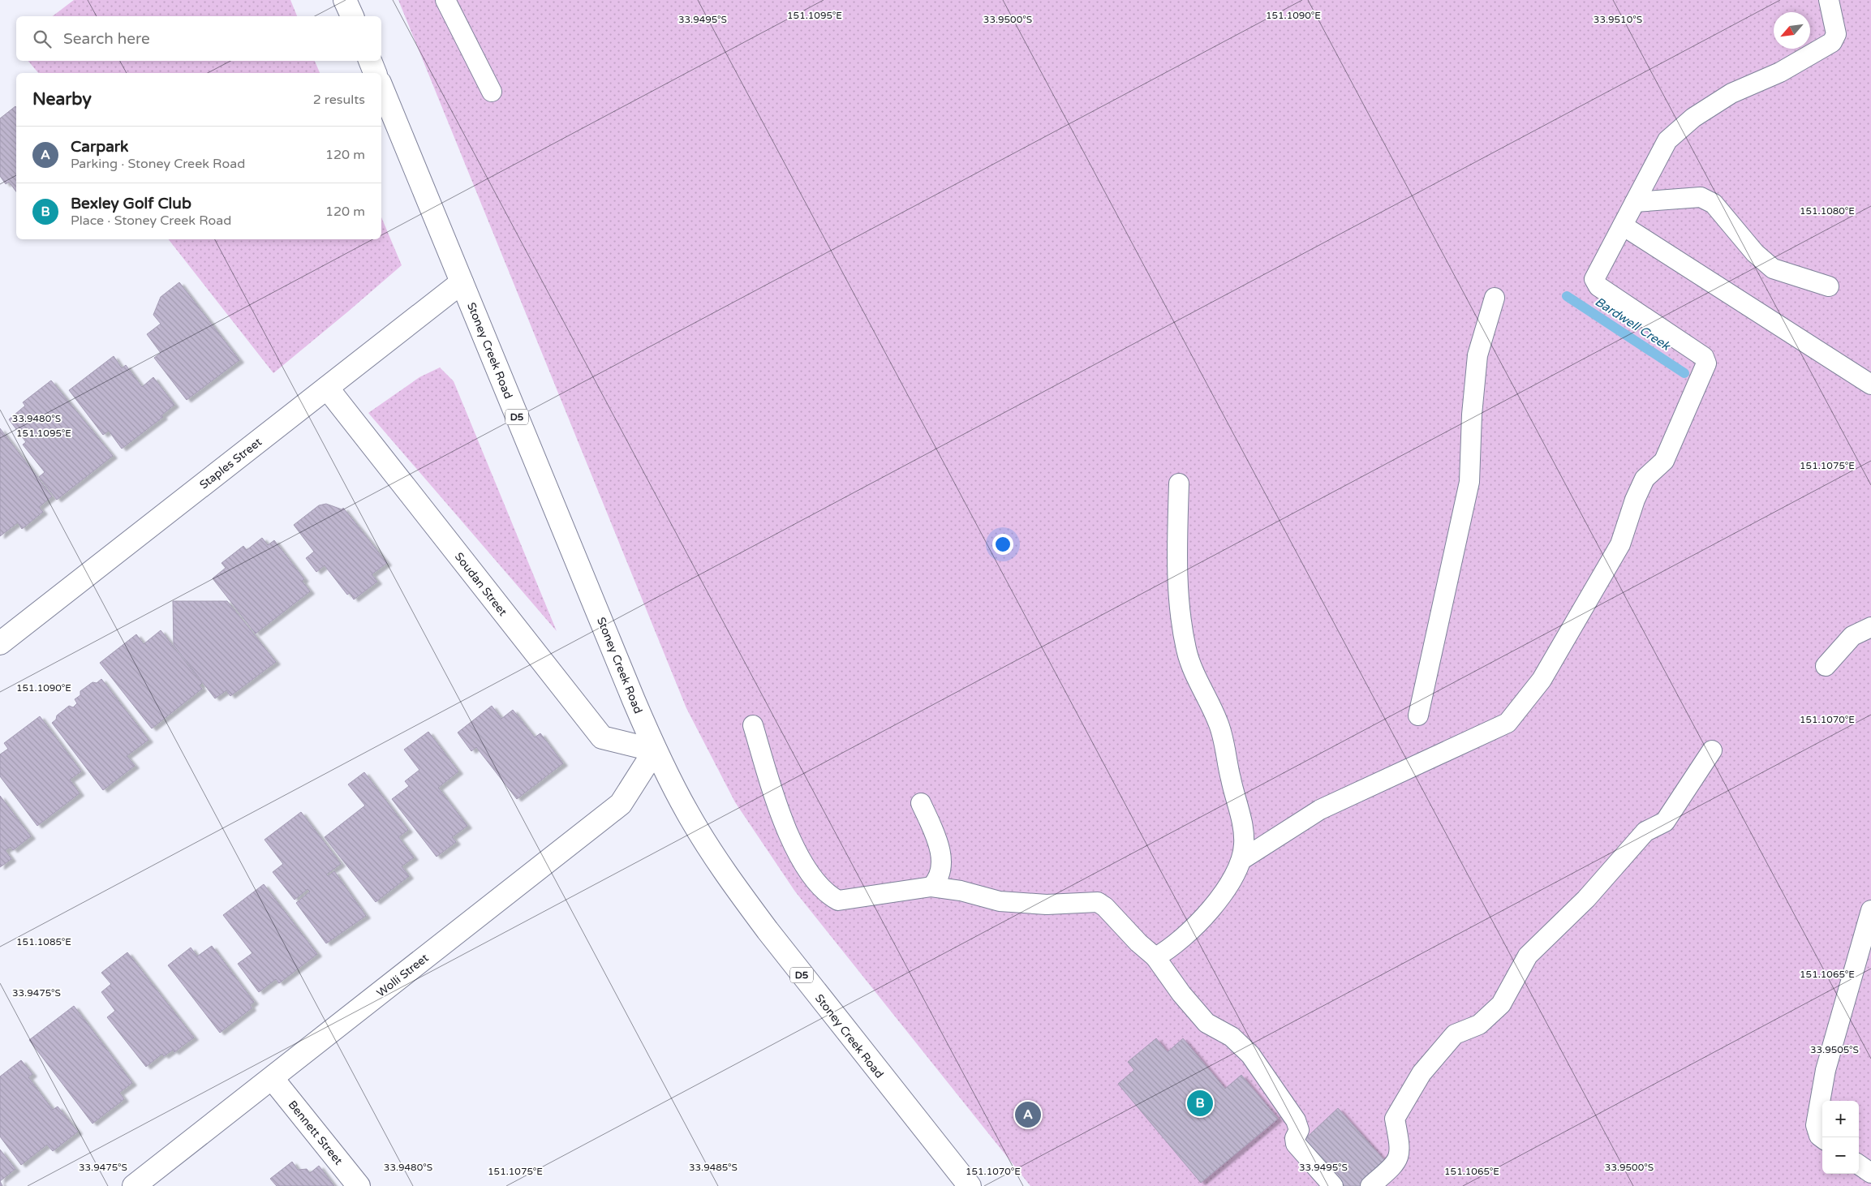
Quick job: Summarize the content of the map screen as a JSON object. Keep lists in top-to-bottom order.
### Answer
{
  "streets": {
    "street": [
      "Stoney Creek Road",
      "D5",
      "Staples Street",
      "Soudan Street",
      "Wolli Street",
      "Bennett Street"
    ]
  },
  "crossings": [
    ["Stoney Creek Road", "Staples Street"],
    ["Stoney Creek Road", "Soudan Street"],
    ["Stoney Creek Road", "Wolli Street"],
    ["Staples Street", "Soudan Street"],
    ["Soudan Street", "Wolli Street"],
    ["Wolli Street", "Bennett Street"]
  ],
  "water": ["Bardwell Creek"],
  "north": "bottom left",
  "page": {
    "search": "Search here",
    "heading": ["Nearby", "2 results"],
    "list": [
      {
        "mark": "A",
        "name": "Carpark",
        "note": "Parking · Stoney Creek Road",
        "value": "120 m"
      },
      {
        "mark": "B",
        "name": "Bexley Golf Club",
        "note": "Place · Stoney Creek Road",
        "value": "120 m"
      }
    ],
    "pins": ["B", "A"],
    "map_buttons": ["+", "−"]
  },
  "coordinates": [
    "151.1095°E",
    "151.1090°E",
    "33.9510°S",
    "33.9495°S",
    "33.9500°S",
    "151.1080°E",
    "33.9480°S",
    "151.1075°E",
    "151.1070°E",
    "151.1085°E",
    "151.1065°E",
    "33.9475°S",
    "33.9505°S",
    "33.9485°S"
  ]
}
